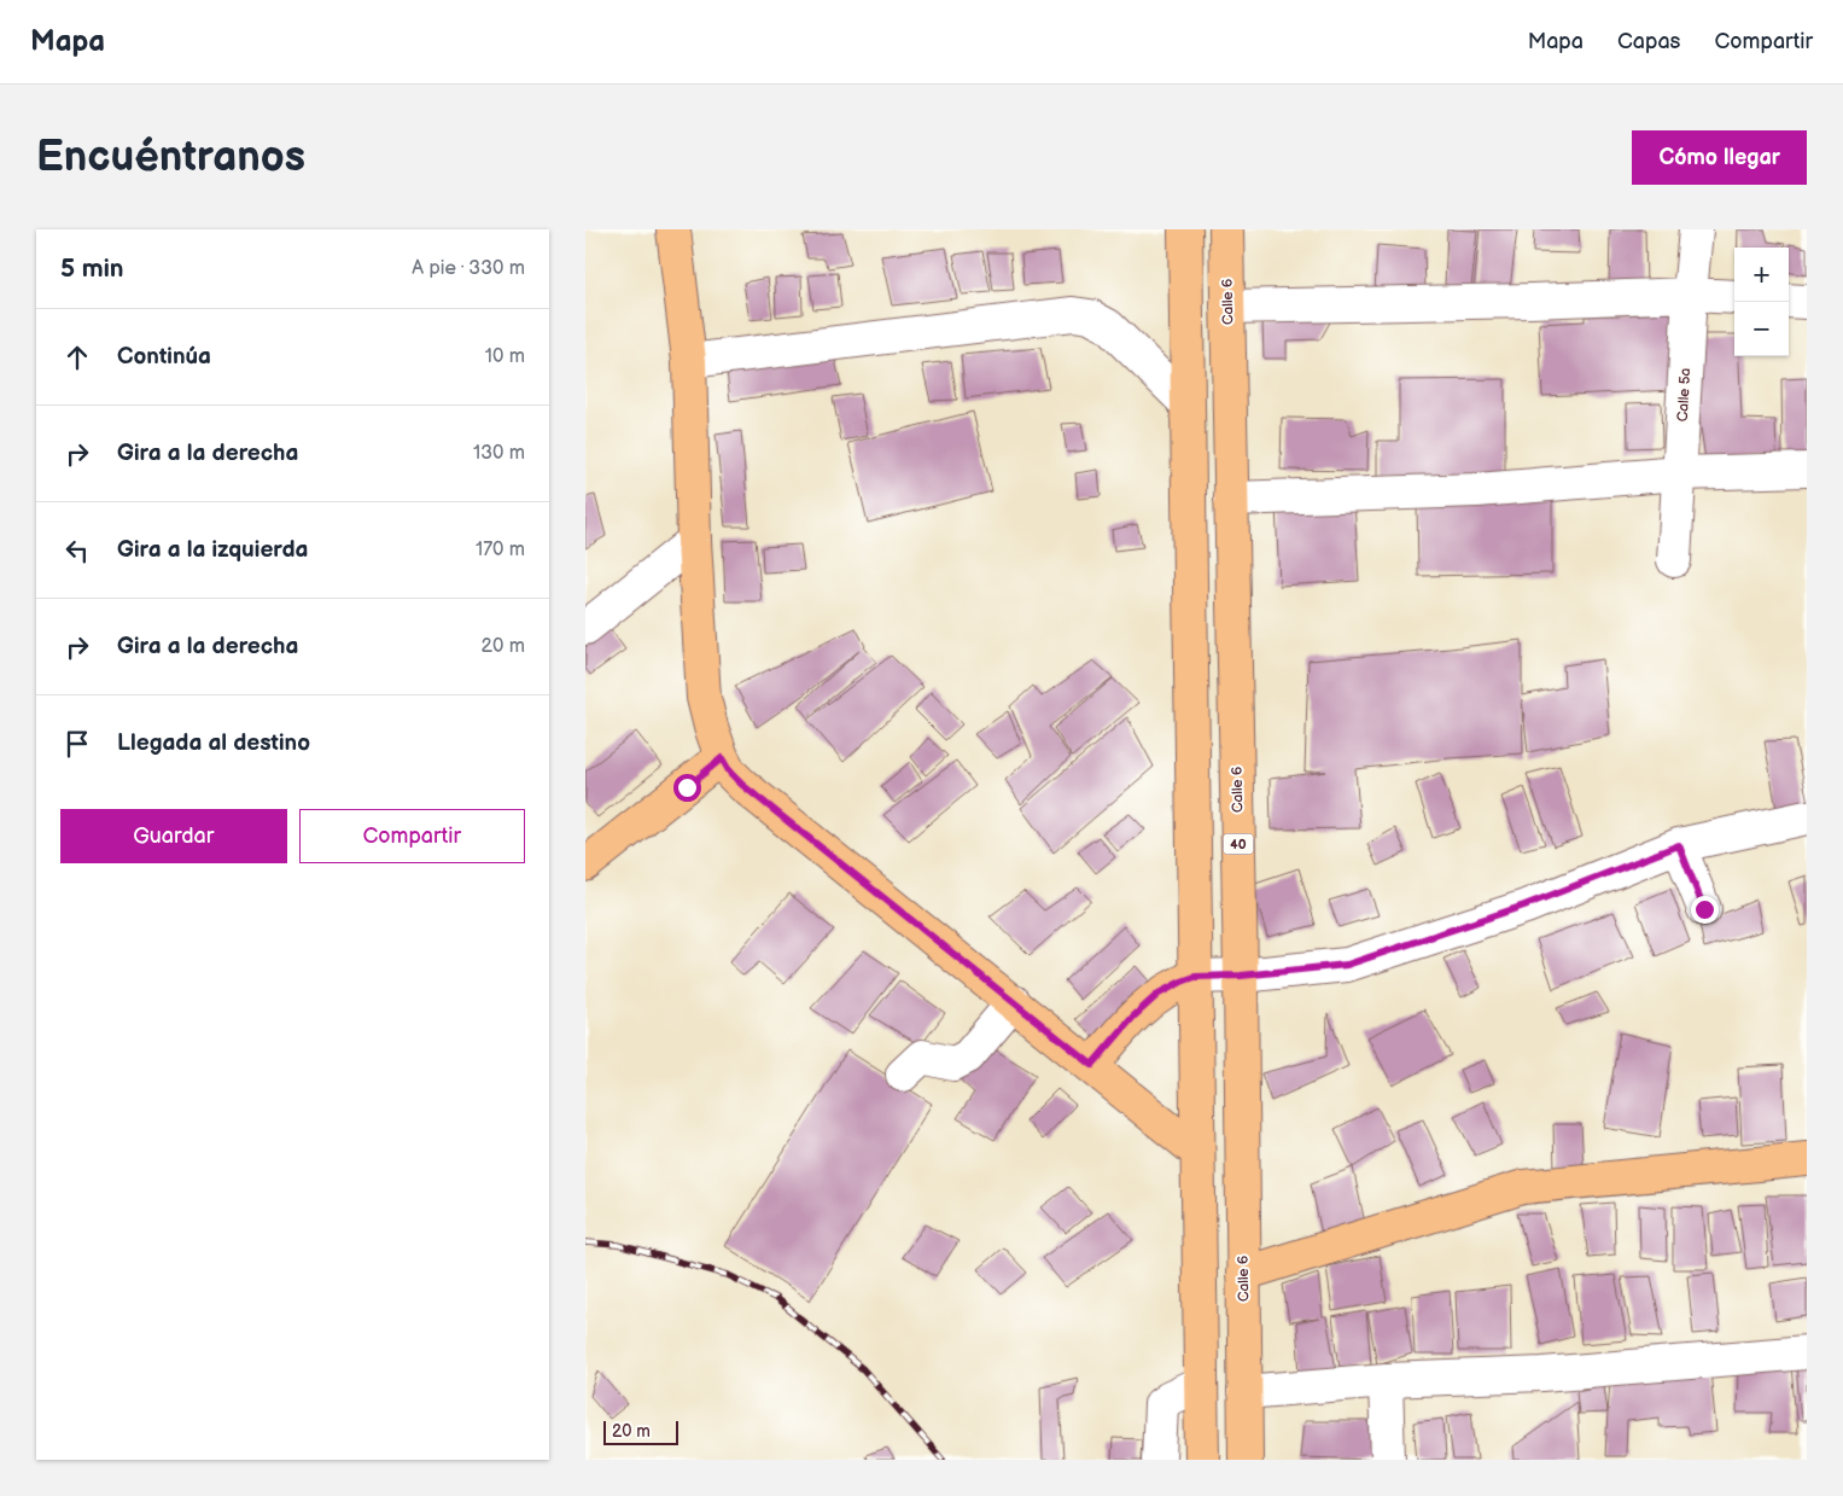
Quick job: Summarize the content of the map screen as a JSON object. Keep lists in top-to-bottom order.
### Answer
{
  "streets": {
    "main road": ["Calle 6", "40"],
    "street": ["Calle 5a"]
  },
  "scale_bar": "20 m",
  "page": {
    "header": "Mapa",
    "nav": ["Mapa", "Capas", "Compartir"],
    "buttons": [
      "Cómo llegar",
      ["Guardar", "Compartir"]
    ],
    "title": "Encuéntranos",
    "heading": ["5 min", "A pie · 330 m"],
    "map_buttons": ["+", "−"],
    "list": [
      ["Continúa", "10 m"],
      ["Gira a la derecha", "130 m"],
      ["Gira a la izquierda", "170 m"],
      ["Gira a la derecha", "20 m"],
      "Llegada al destino"
    ],
    "scale": "20 m"
  }
}
